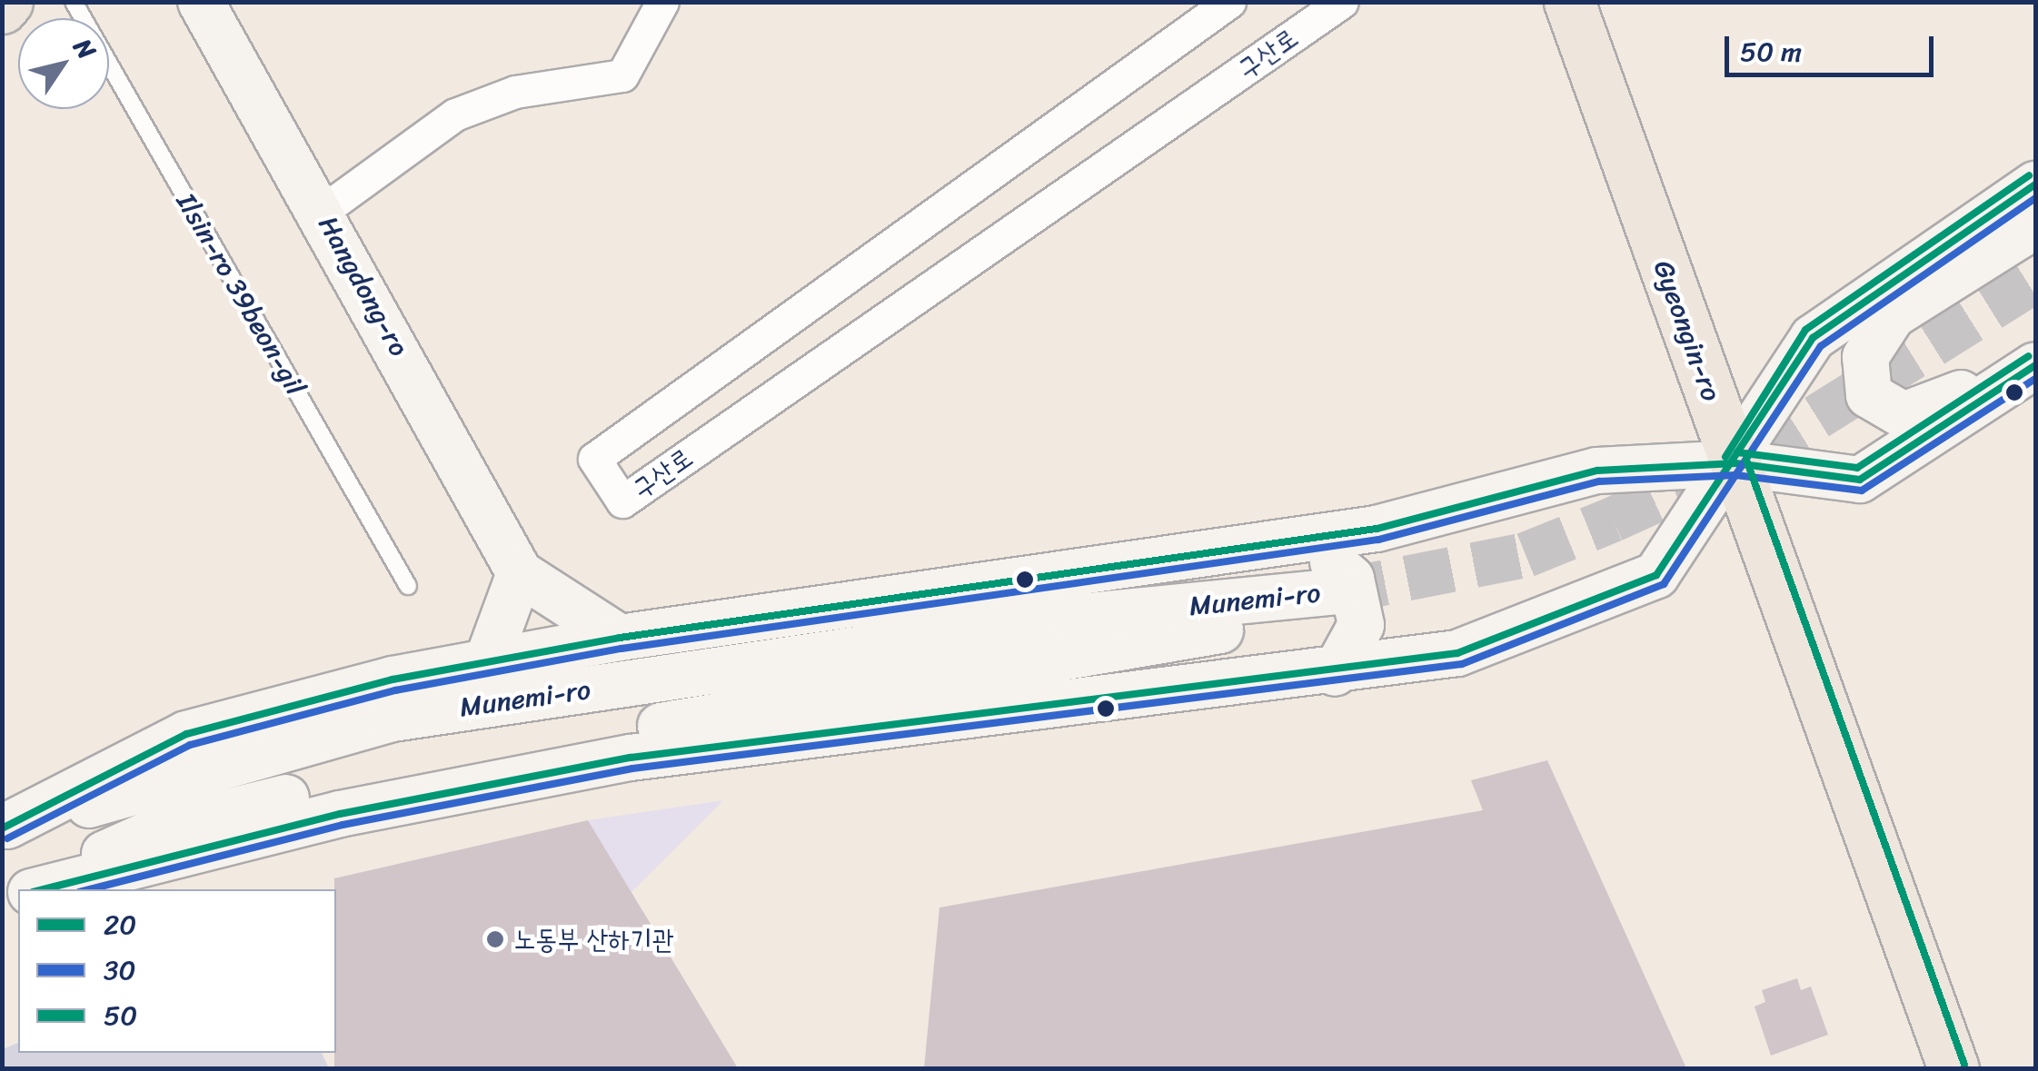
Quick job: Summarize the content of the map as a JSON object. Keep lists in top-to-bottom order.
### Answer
{
  "streets": {
    "main road": ["Hangdong-ro", "Gyeongin-ro", "Munemi-ro"],
    "street": ["구산로"],
    "lane": ["Ilsin-ro 39beon-gil"]
  },
  "places": ["노동부 산하기관"],
  "lines": ["transit line 50", "transit line 20", "transit line 30"],
  "legend": ["20", "30", "50"],
  "scale_bar": "50 m",
  "north": "top right"
}
